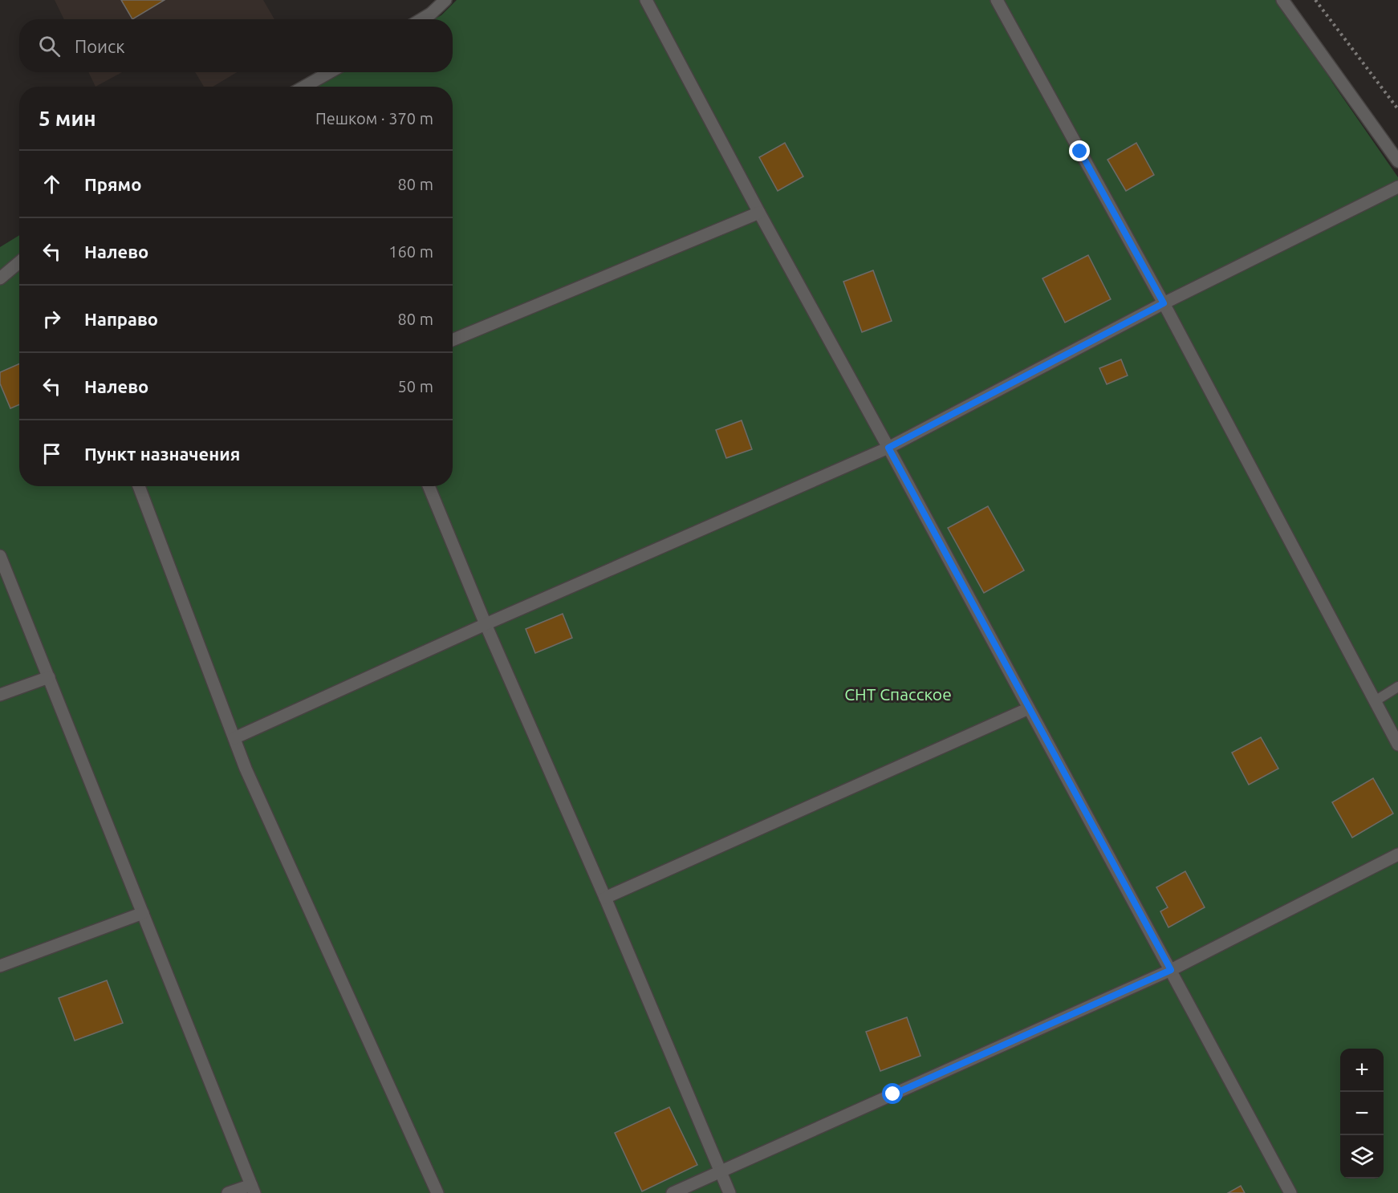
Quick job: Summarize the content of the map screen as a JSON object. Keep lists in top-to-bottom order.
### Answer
{
  "parks": ["СНТ Спасское"],
  "page": {
    "search": "Поиск",
    "heading": ["5 мин", "Пешком · 370 m"],
    "list": [
      ["Прямо", "80 m"],
      ["Налево", "160 m"],
      ["Направо", "80 m"],
      ["Налево", "50 m"],
      "Пункт назначения"
    ],
    "map_buttons": ["+", "−"]
  }
}
